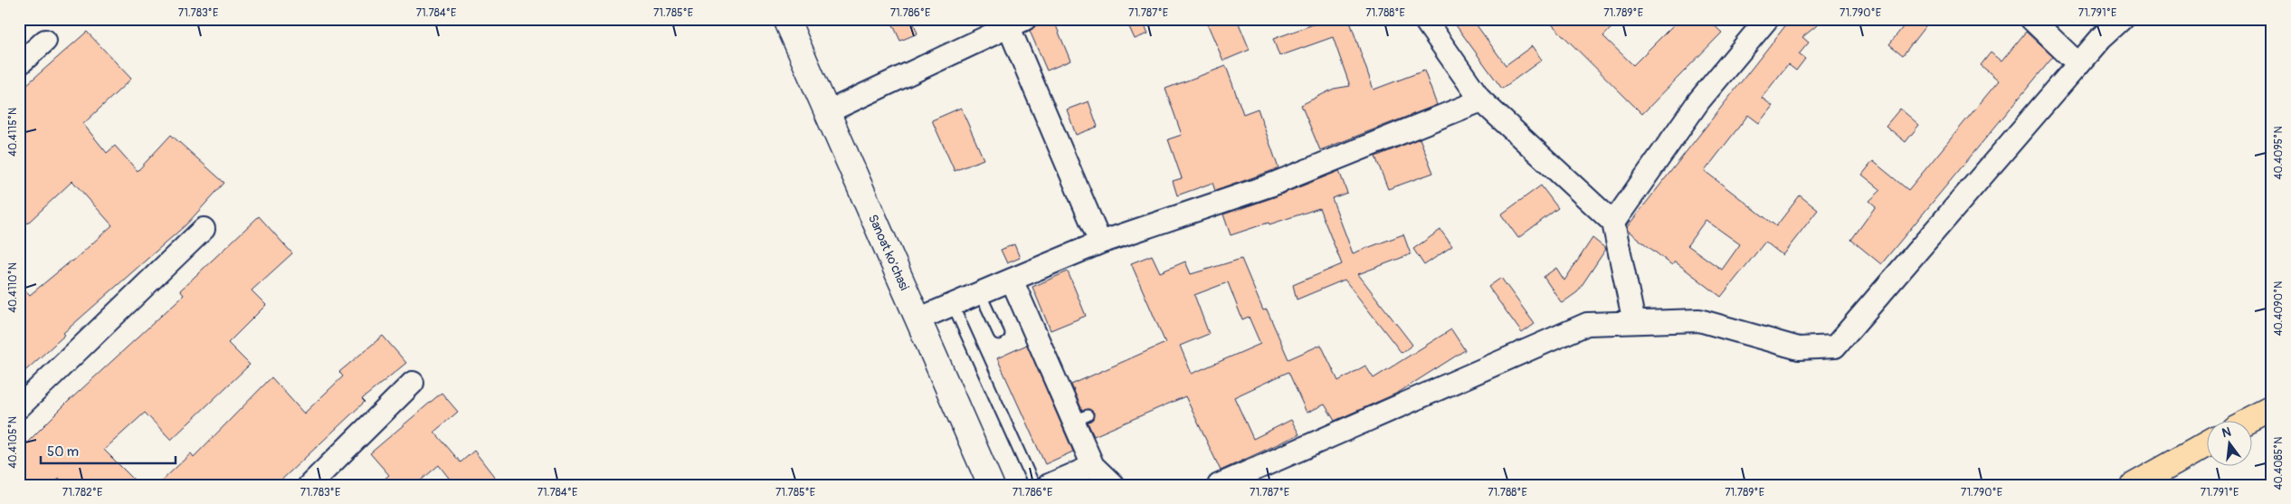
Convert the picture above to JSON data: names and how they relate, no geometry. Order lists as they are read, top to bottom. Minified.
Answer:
{"streets":{"main road":["Sanoat ko'chasi"]},"scale_bar":"50 m","north":"top","coordinates":["71.783°E","71.784°E","71.785°E","71.786°E","71.787°E","71.788°E","71.789°E","71.790°E","71.791°E","40.4115°N","40.4095°N","40.4110°N","40.4090°N","40.4105°N","40.4085°N","71.782°E"]}
